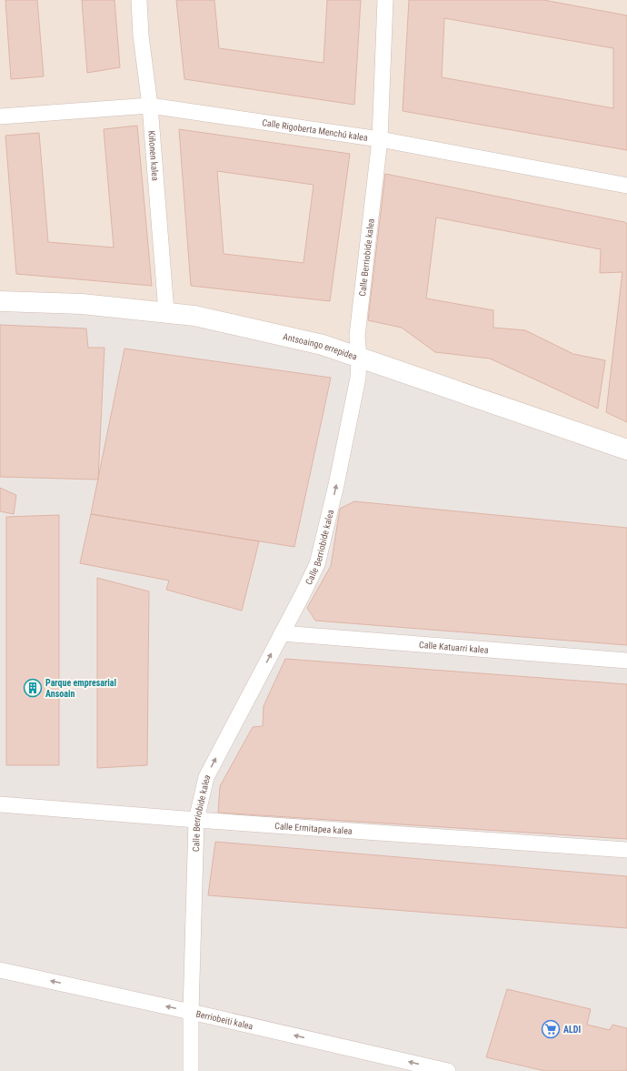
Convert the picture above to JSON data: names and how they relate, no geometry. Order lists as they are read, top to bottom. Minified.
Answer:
{"streets":{"street":["Calle Rigoberta Menchú kalea","Kiñonen kalea","Calle Berriobide kalea","Antsoaingo errepidea","Calle Katuarri kalea","Calle Ermitapea kalea","Berriobeiti kalea"]},"crossings":[["Calle Rigoberta Menchú kalea","Kiñonen kalea"],["Calle Rigoberta Menchú kalea","Calle Berriobide kalea"],["Kiñonen kalea","Antsoaingo errepidea"],["Calle Berriobide kalea","Antsoaingo errepidea"],["Calle Berriobide kalea","Calle Katuarri kalea"],["Calle Berriobide kalea","Calle Ermitapea kalea"],["Calle Berriobide kalea","Berriobeiti kalea"]],"one_way":["Calle Berriobide kalea","Berriobeiti kalea"],"places":{"building":["Parque empresarial Ansoain"],"supermarket":["ALDI"]}}
